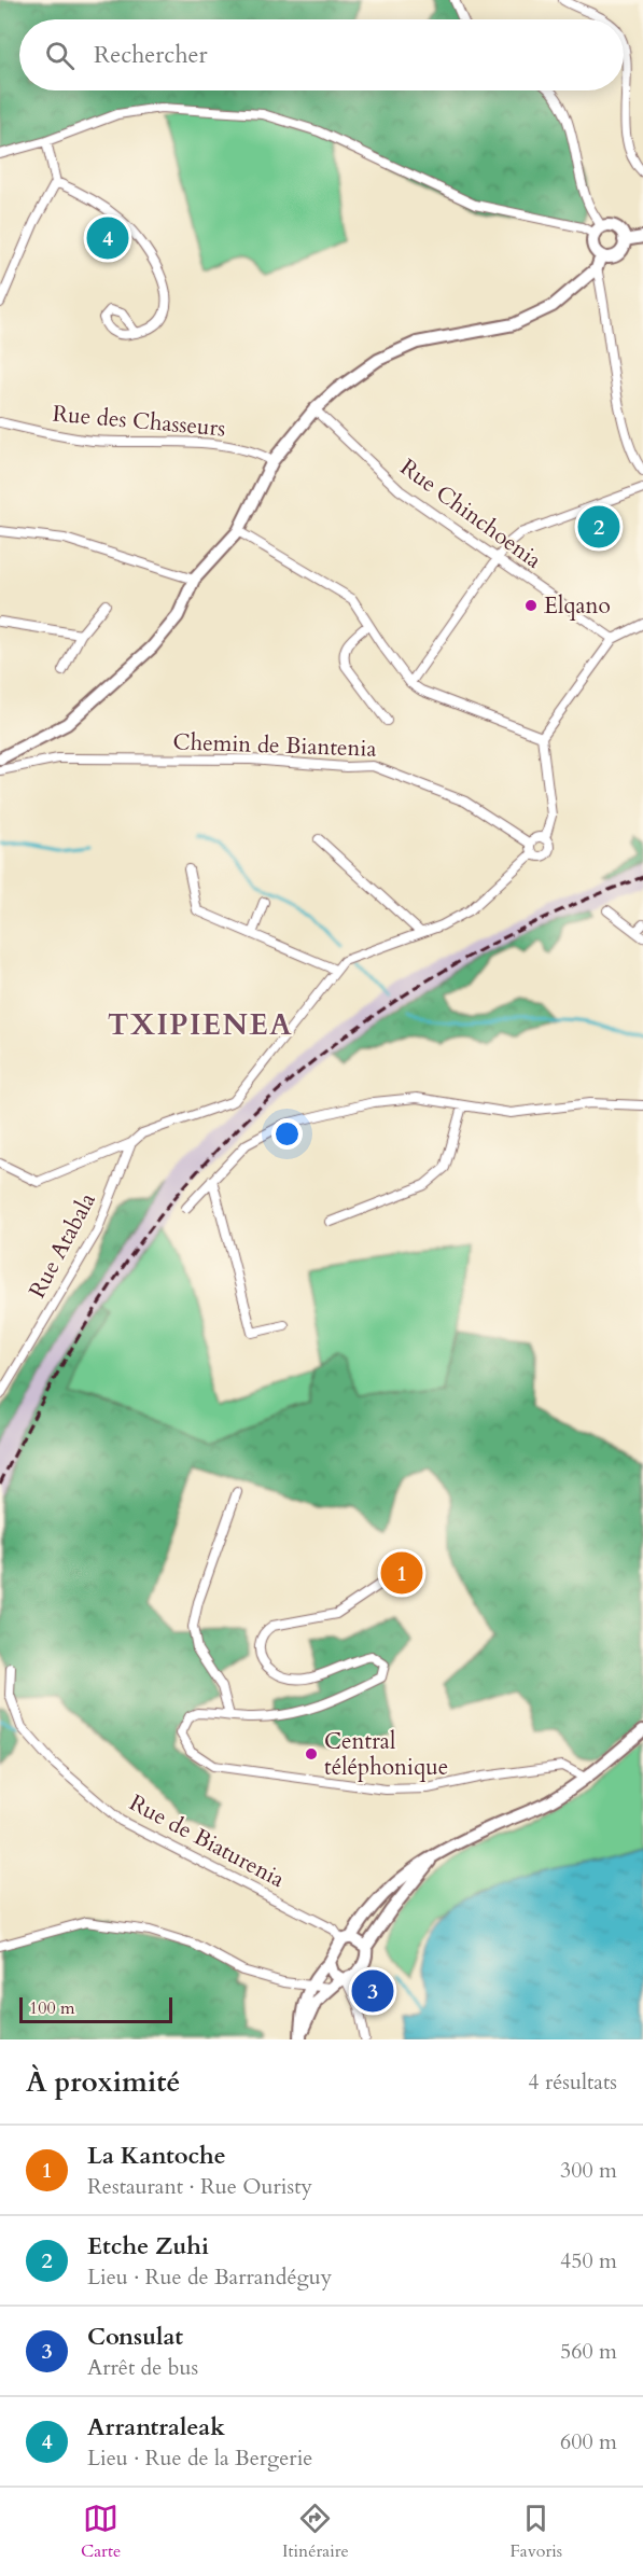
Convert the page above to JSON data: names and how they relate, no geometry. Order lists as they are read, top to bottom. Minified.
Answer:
{"streets":{"street":["Rue des Chasseurs","Rue Chinchoenia","Chemin de Biantenia","Rue Atabala","Rue de Biaturenia"]},"districts":["TXIPIENEA"],"places":["Elqano","Central téléphonique"],"scale_bar":"100 m","page":{"search":"Rechercher","pins":["4","2","1","3"],"scale":"100 m","heading":["À proximité","4 résultats"],"list":[{"mark":"1","name":"La Kantoche","note":"Restaurant · Rue Ouristy","value":"300 m"},{"mark":"2","name":"Etche Zuhi","note":"Lieu · Rue de Barrandéguy","value":"450 m"},{"mark":"3","name":"Consulat","note":"Arrêt de bus","value":"560 m"},{"mark":"4","name":"Arrantraleak","note":"Lieu · Rue de la Bergerie","value":"600 m"}],"nav":["Carte","Itinéraire","Favoris"]}}
